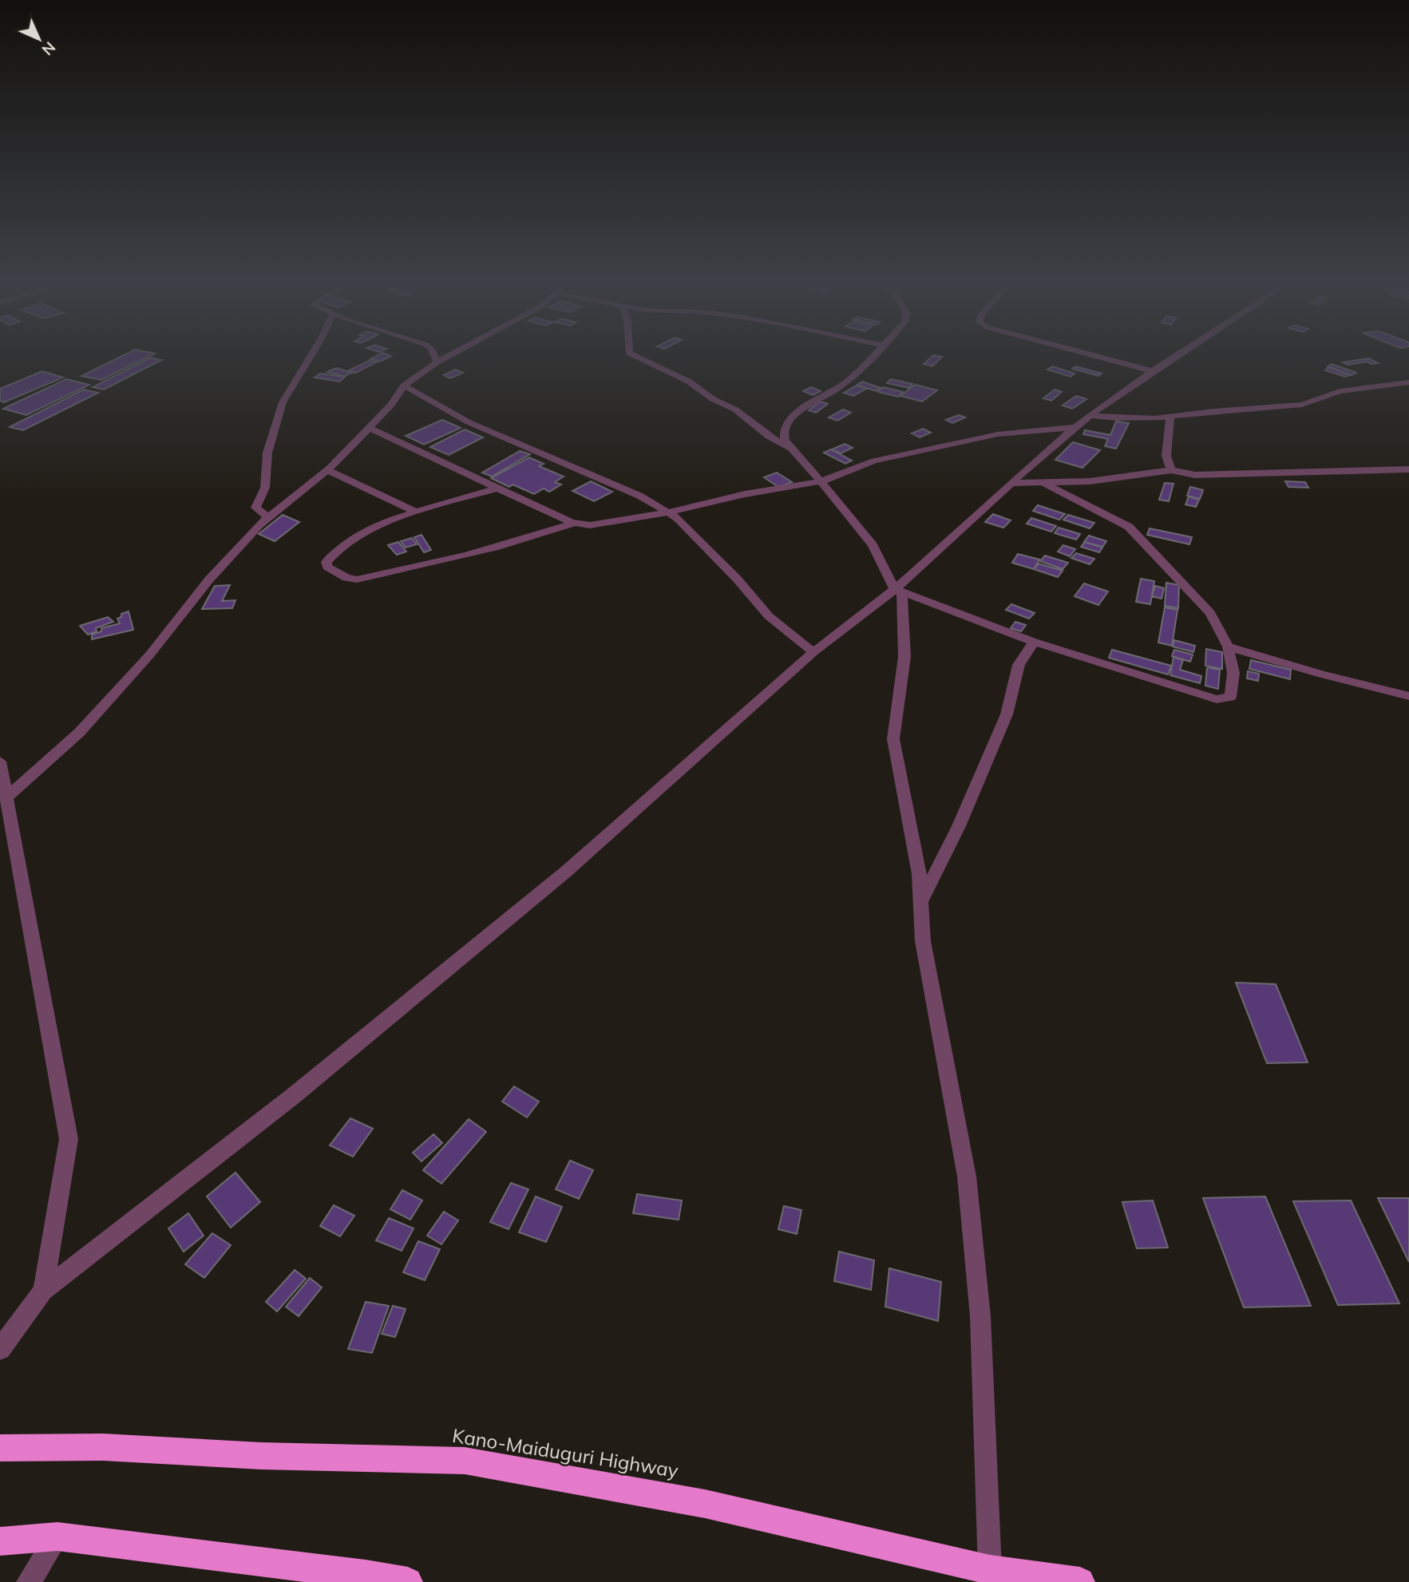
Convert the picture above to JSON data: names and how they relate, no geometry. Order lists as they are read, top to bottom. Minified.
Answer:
{"streets":{"highway":["Kano-Maiduguri Highway"]},"north":"bottom right"}
